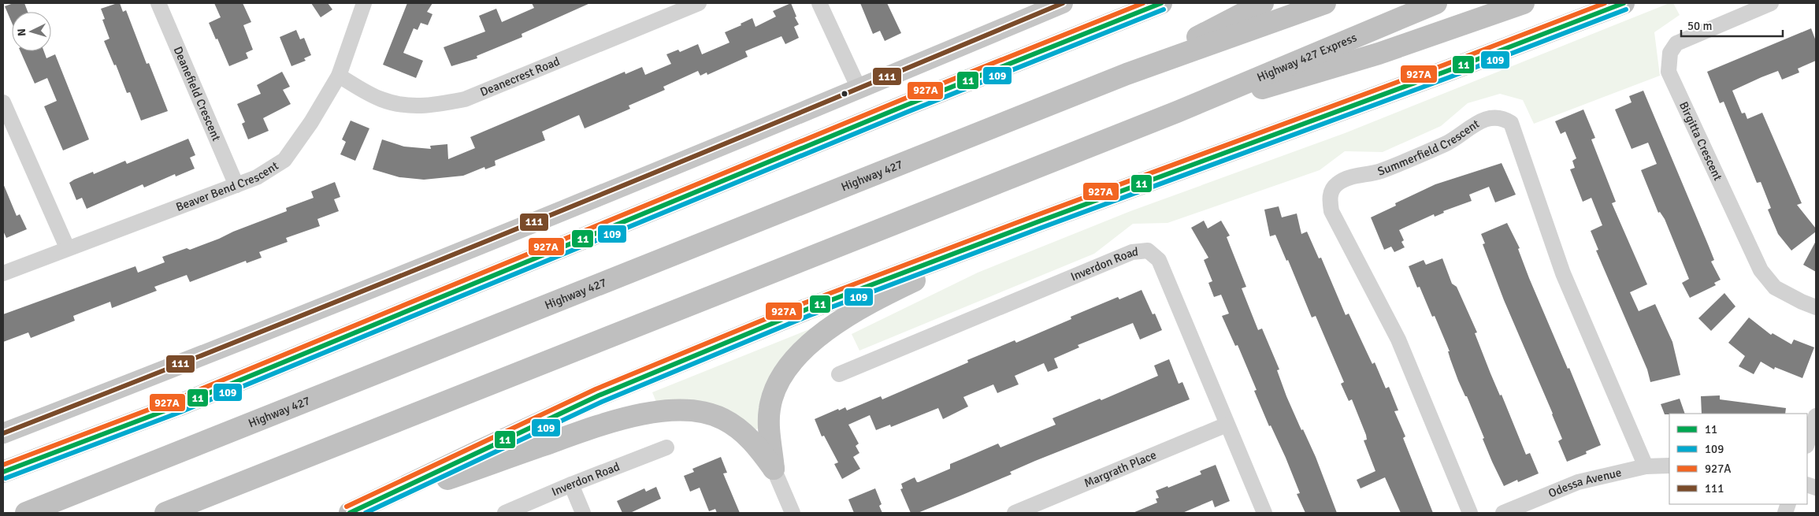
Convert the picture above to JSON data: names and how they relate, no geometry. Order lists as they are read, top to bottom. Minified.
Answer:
{"streets":{"highway":["Highway 427 Express","Highway 427"],"street":["Deanecrest Road","Deanefield Crescent","Birgitta Crescent","Summerfield Crescent","Beaver Bend Crescent","Inverdon Road","Margrath Place","Odessa Avenue"]},"crossings":[["Deanecrest Road","Beaver Bend Crescent"],["Deanefield Crescent","Beaver Bend Crescent"],["Summerfield Crescent","Odessa Avenue"],["Inverdon Road","Margrath Place"]],"lines":["transit line 11","transit line 927A","transit line 111","transit line 109"],"legend":["11","109","927A","111"],"scale_bar":"50 m","north":"left"}
